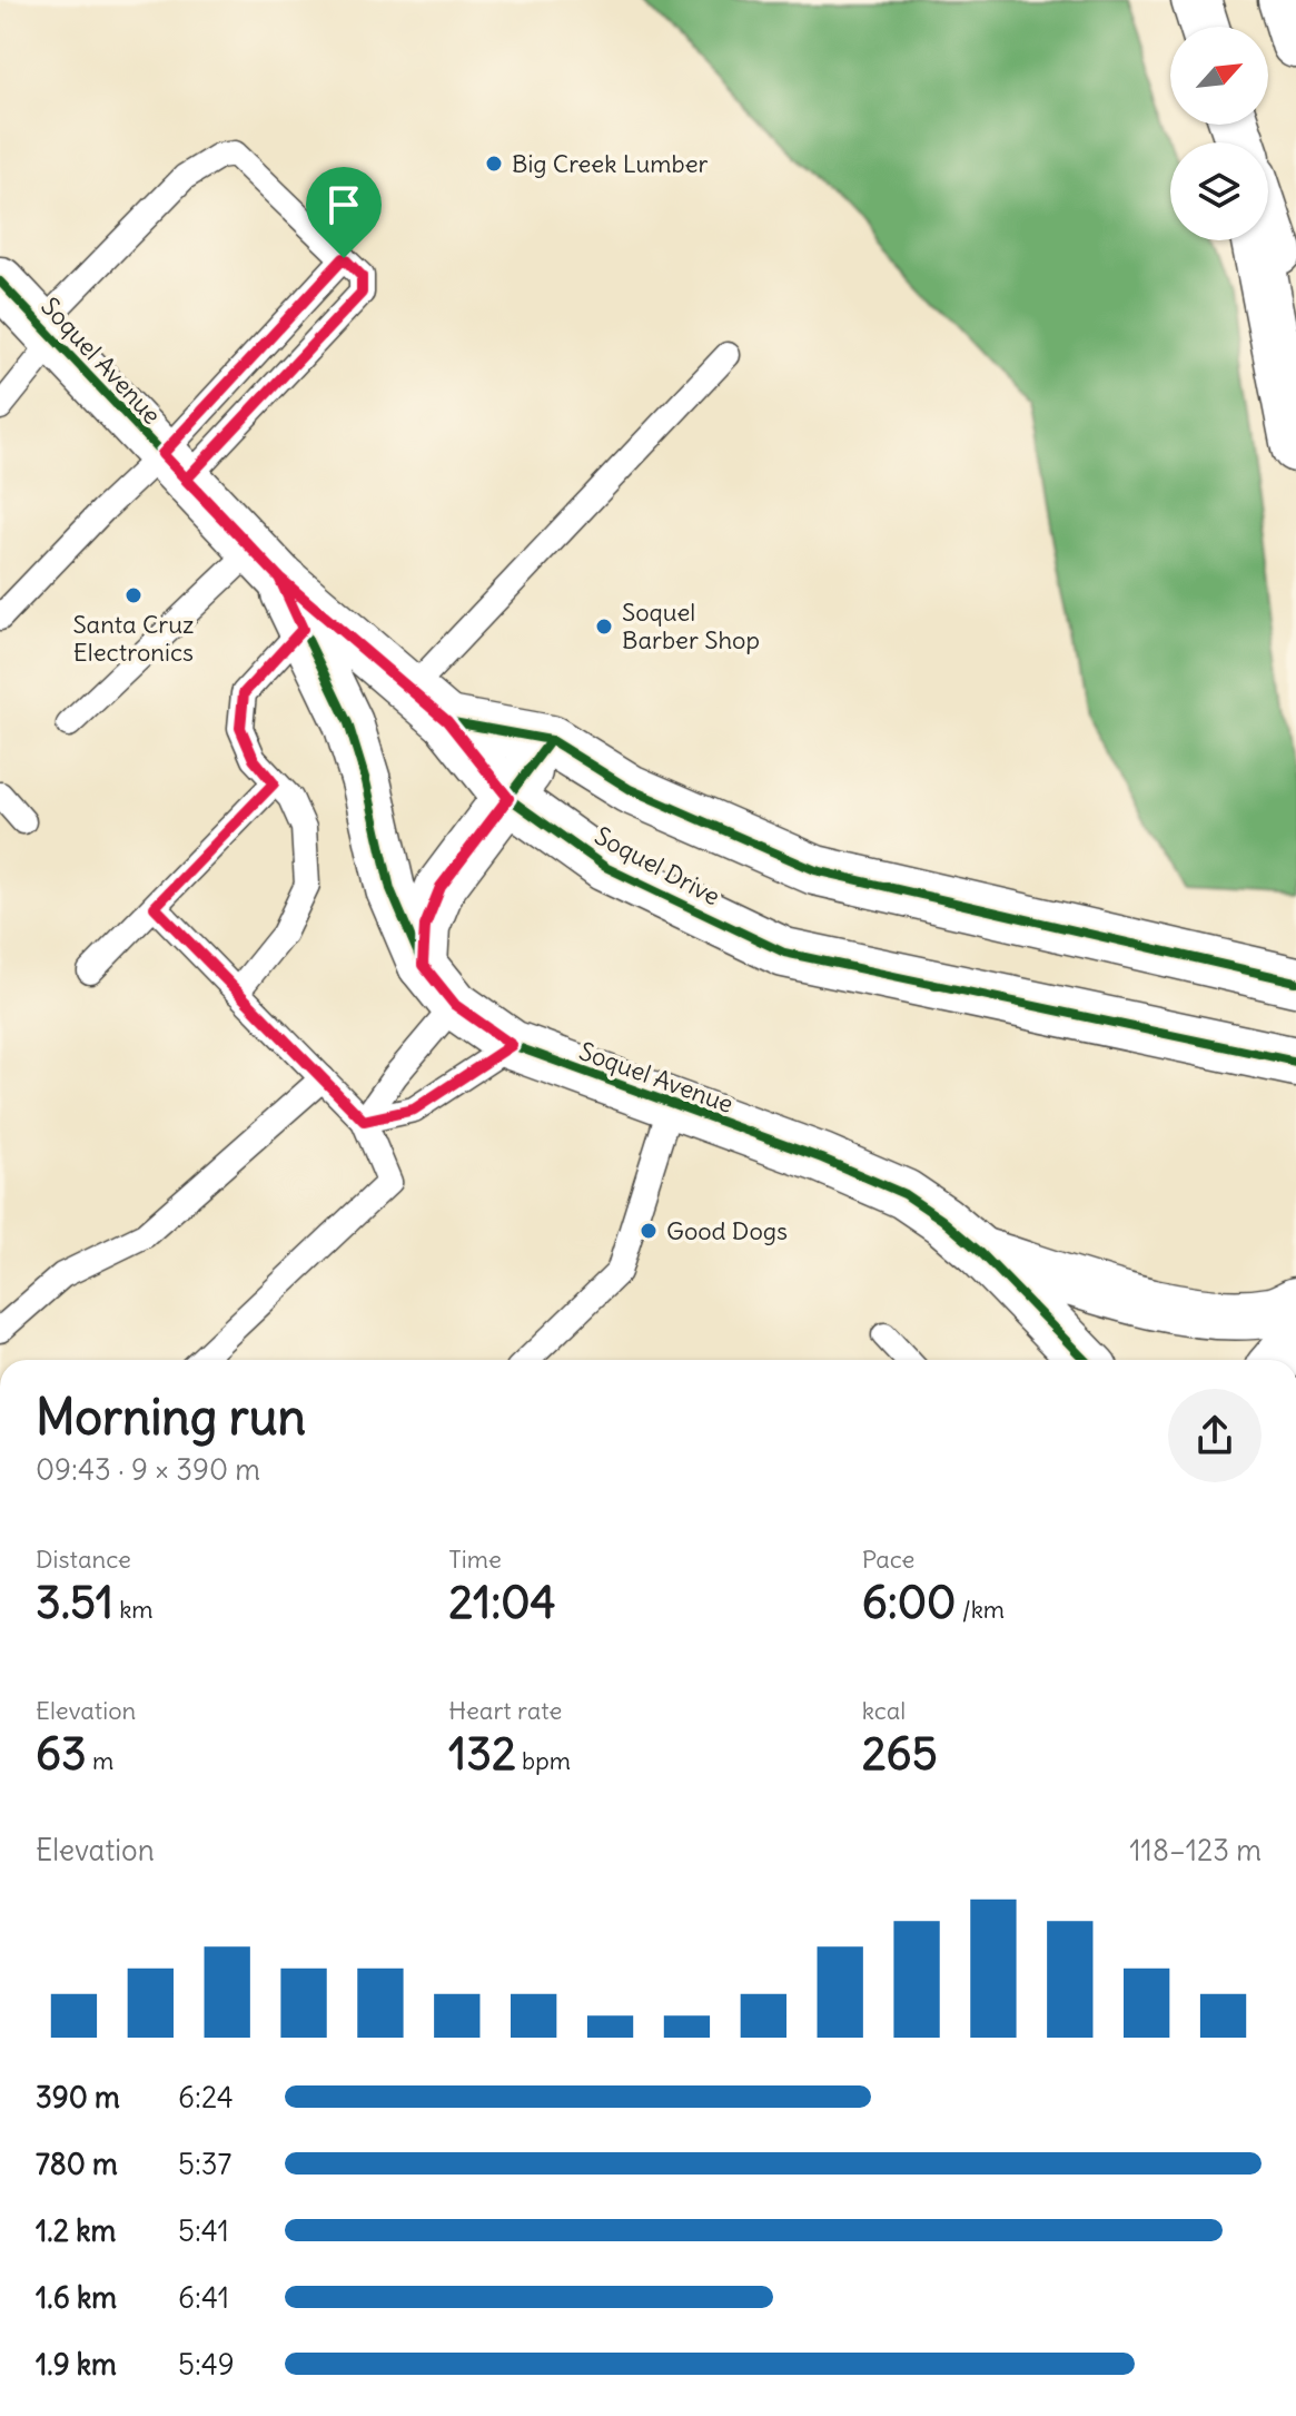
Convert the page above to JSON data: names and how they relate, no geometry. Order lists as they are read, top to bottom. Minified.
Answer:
{"streets":{"main road":["Soquel Avenue","Soquel Drive"]},"crossings":[["Soquel Avenue","Soquel Drive"]],"places":["Big Creek Lumber","Santa Cruz Electronics","Soquel Barber Shop","Good Dogs"],"north":"top right","page":{"heading":["Morning run","09:43 · 9 × 390 m"],"stats":[["Distance","3.51 km"],["Time","21:04"],["Pace","6:00 /km"],["Elevation","63 m"],["Heart rate","132 bpm"],["kcal","265"]],"chart":["Elevation","118–123 m"],"list":[{"name":"390 m","note":"6:24"},{"name":"780 m","note":"5:37"},{"name":"1.2 km","note":"5:41"},{"name":"1.6 km","note":"6:41"},{"name":"1.9 km","note":"5:49"}]}}
